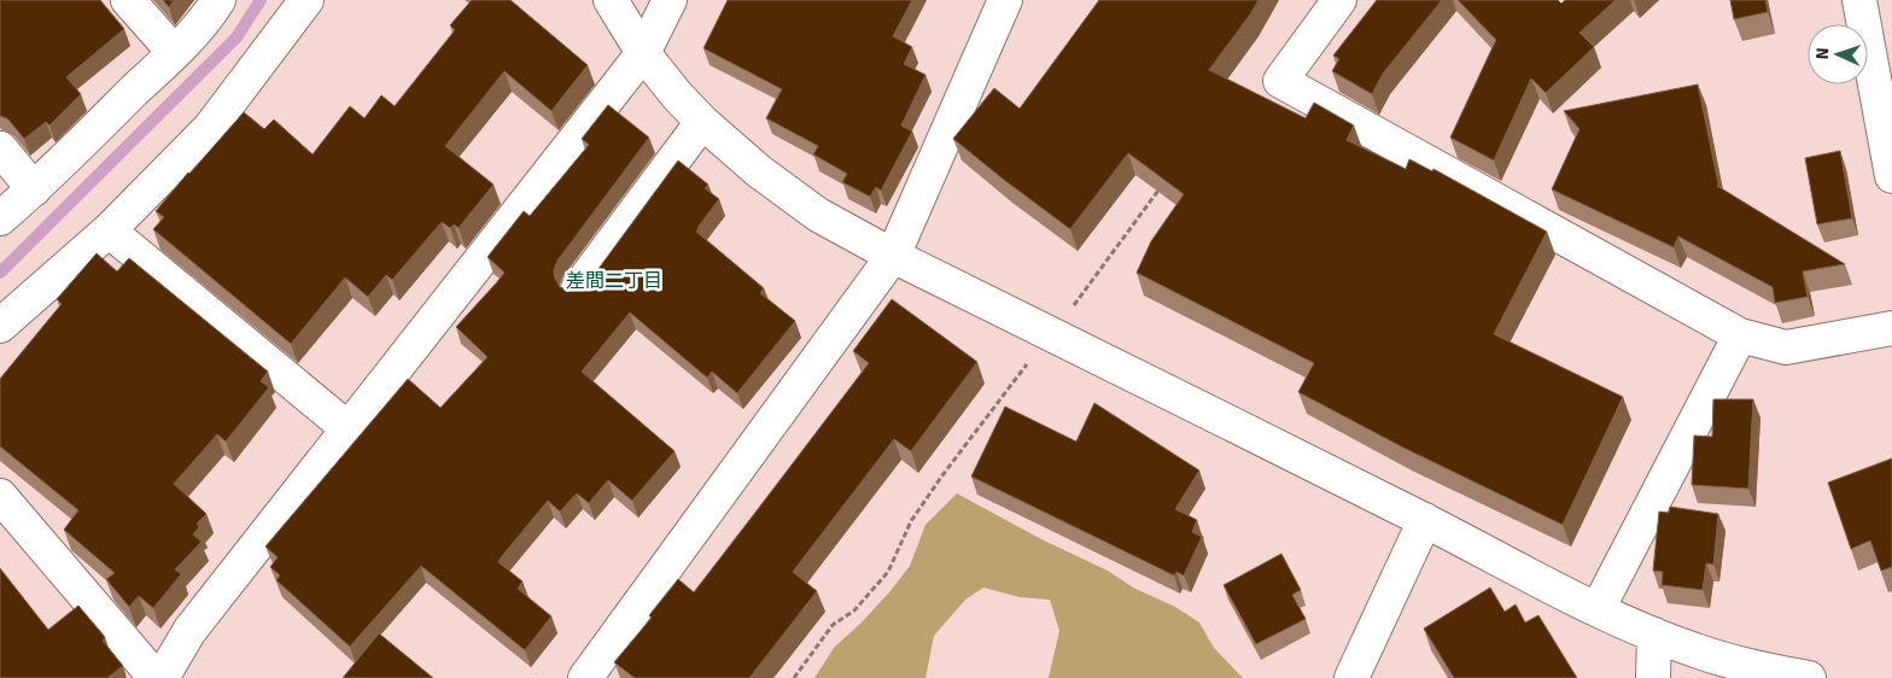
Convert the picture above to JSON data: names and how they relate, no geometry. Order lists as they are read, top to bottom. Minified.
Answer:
{"districts":["差間二丁目"],"north":"left"}
